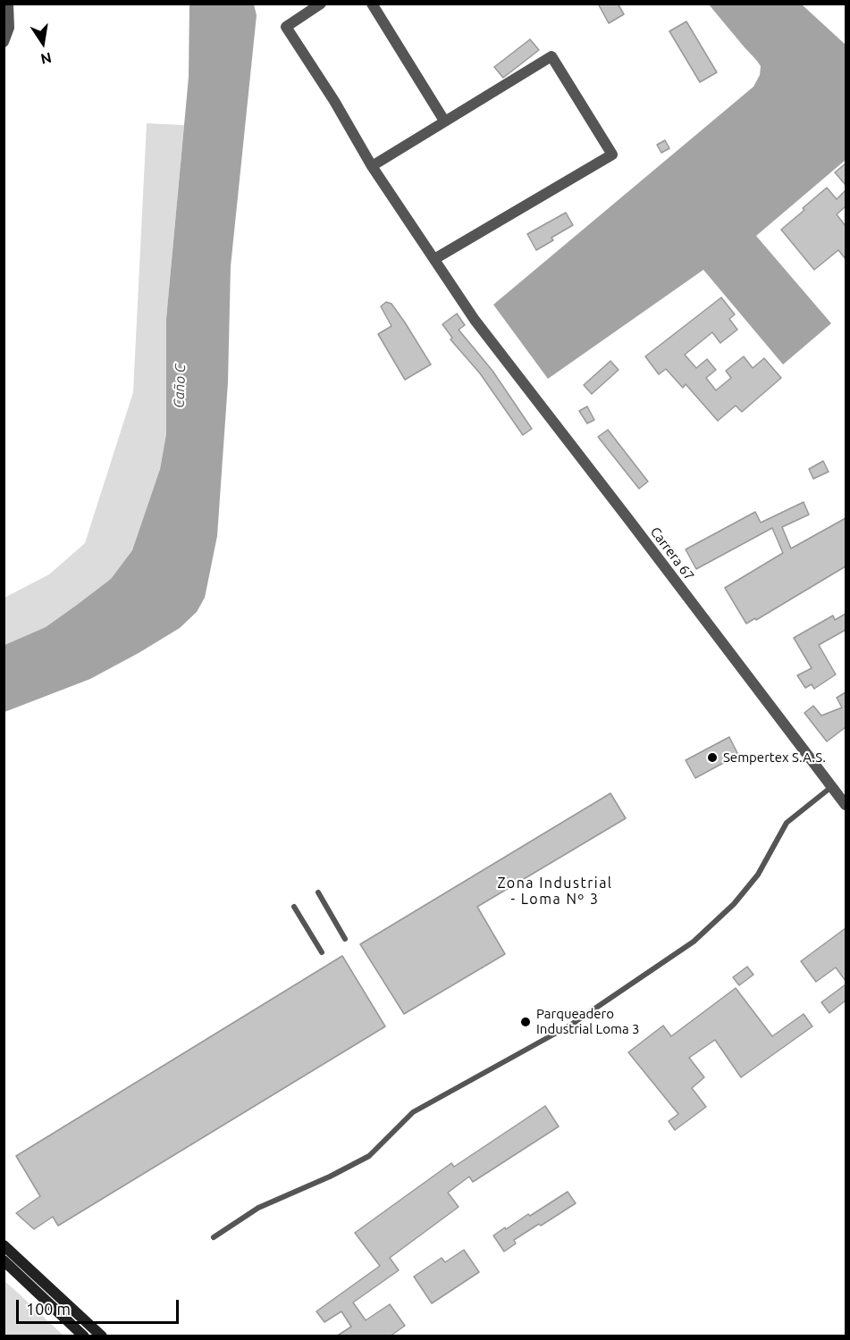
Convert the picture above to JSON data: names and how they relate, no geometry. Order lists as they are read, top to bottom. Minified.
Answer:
{"streets":{"street":["Carrera 67"]},"districts":["Zona Industrial - Loma Nº 3"],"water":["Caño C"],"places":["Sempertex S.A.S.","Parqueadero Industrial Loma 3"],"scale_bar":"100 m","north":"bottom"}
